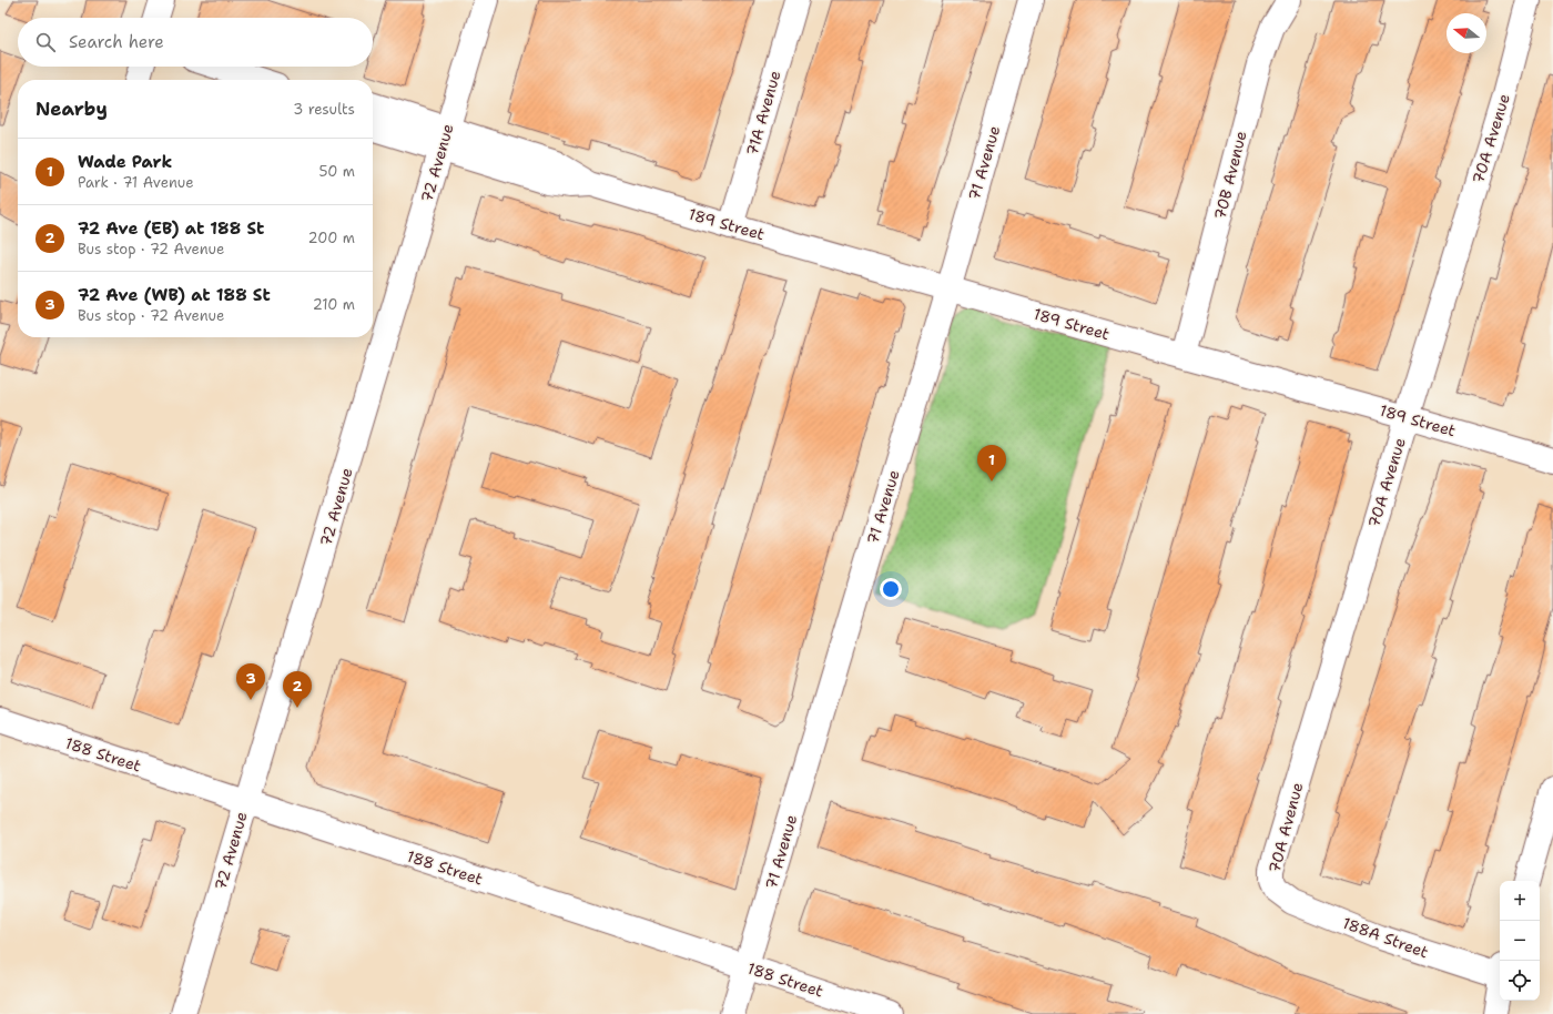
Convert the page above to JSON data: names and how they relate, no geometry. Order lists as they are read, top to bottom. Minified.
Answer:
{"streets":{"street":["71A Avenue","70A Avenue","72 Avenue","71 Avenue","70B Avenue","189 Street","188 Street","188A Street"]},"crossings":[["71A Avenue","189 Street"],["70A Avenue","189 Street"],["70A Avenue","188A Street"],["72 Avenue","189 Street"],["72 Avenue","188 Street"],["71 Avenue","189 Street"],["71 Avenue","188 Street"],["70B Avenue","189 Street"]],"north":"left","page":{"search":"Search here","heading":["Nearby","3 results"],"list":[{"mark":"1","name":"Wade Park","note":"Park · 71 Avenue","value":"50 m"},{"mark":"2","name":"72 Ave (EB) at 188 St","note":"Bus stop · 72 Avenue","value":"200 m"},{"mark":"3","name":"72 Ave (WB) at 188 St","note":"Bus stop · 72 Avenue","value":"210 m"}],"pins":["1","3","2"],"map_buttons":["+","−"]}}
